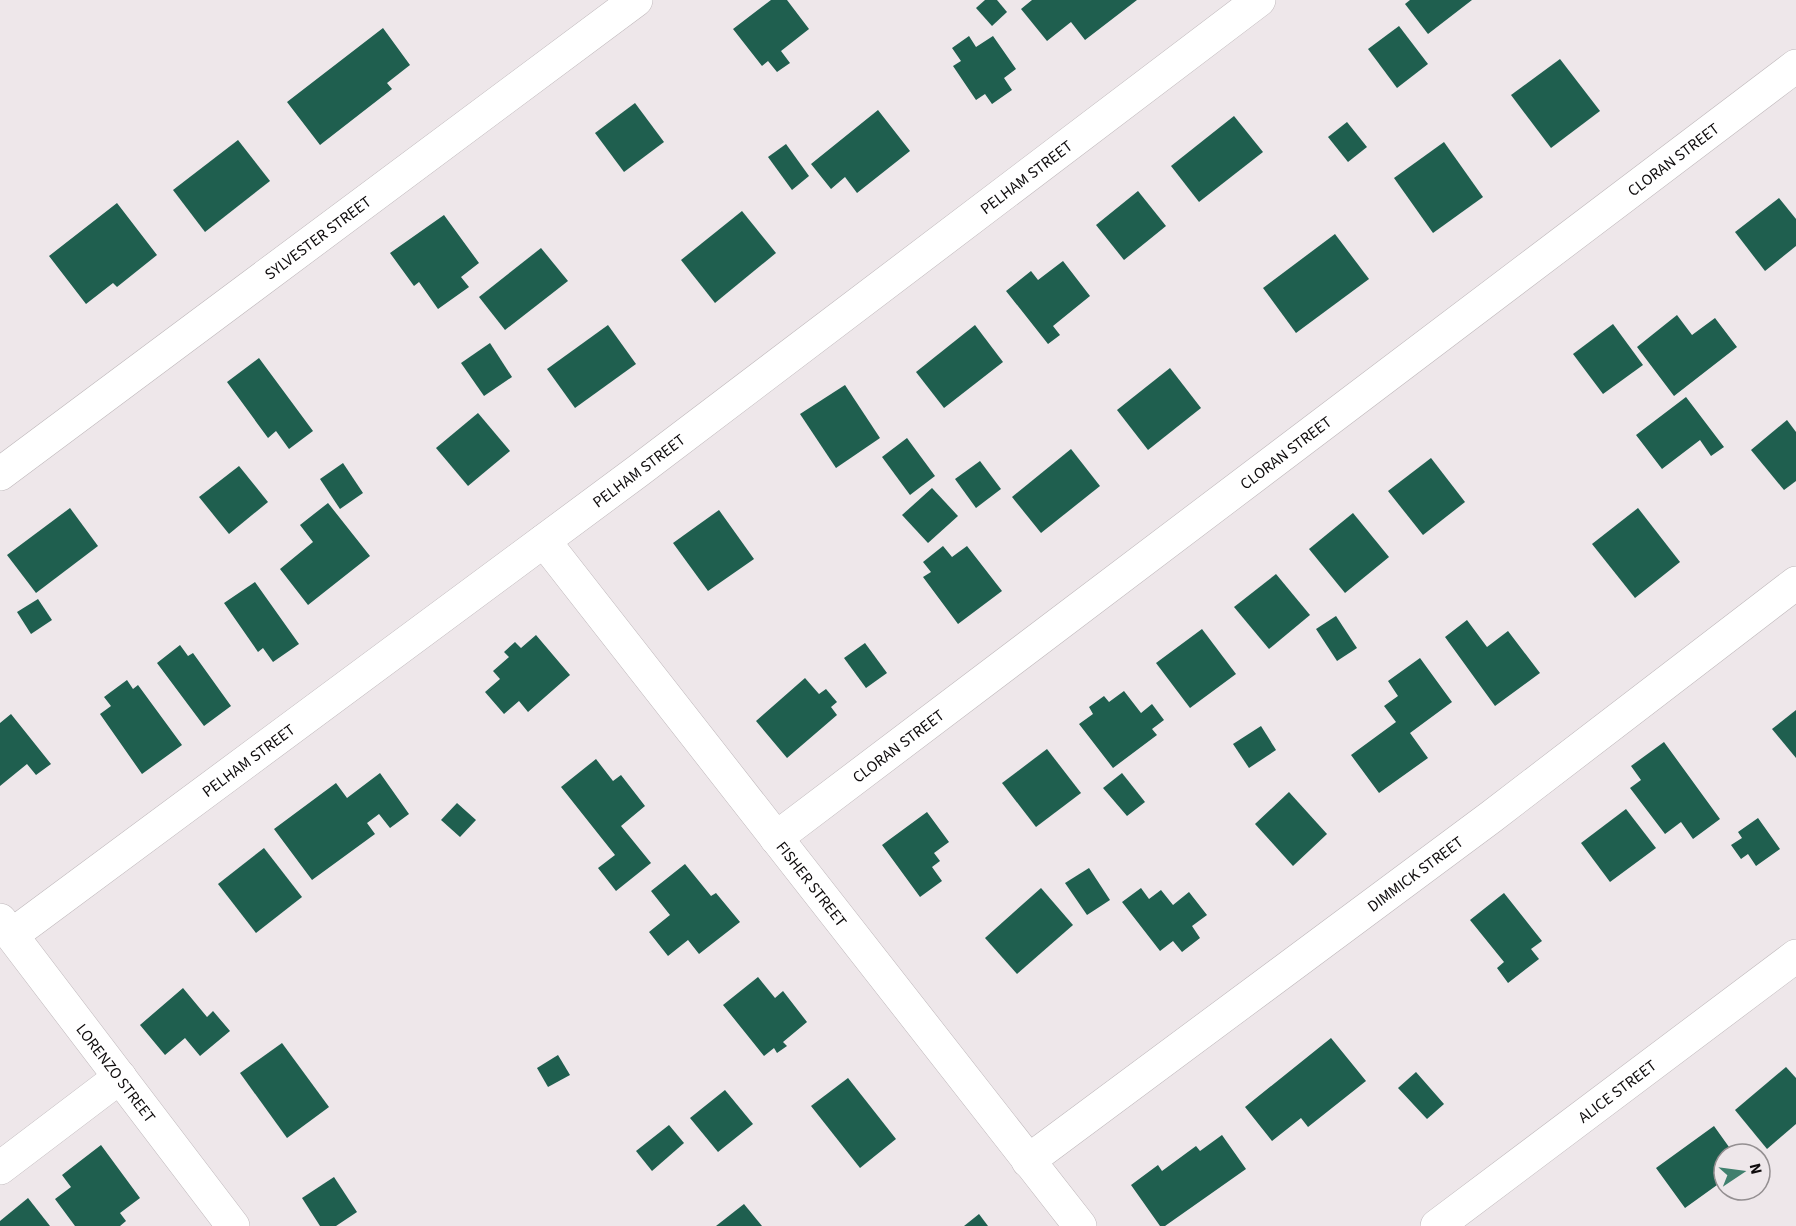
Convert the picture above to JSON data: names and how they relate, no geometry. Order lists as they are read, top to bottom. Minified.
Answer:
{"streets":{"street":["CLORAN STREET","PELHAM STREET","SYLVESTER STREET","DIMMICK STREET","FISHER STREET","LORENZO STREET","ALICE STREET"]},"crossings":[["CLORAN STREET","FISHER STREET"],["PELHAM STREET","FISHER STREET"],["PELHAM STREET","LORENZO STREET"],["DIMMICK STREET","FISHER STREET"]],"north":"right"}
